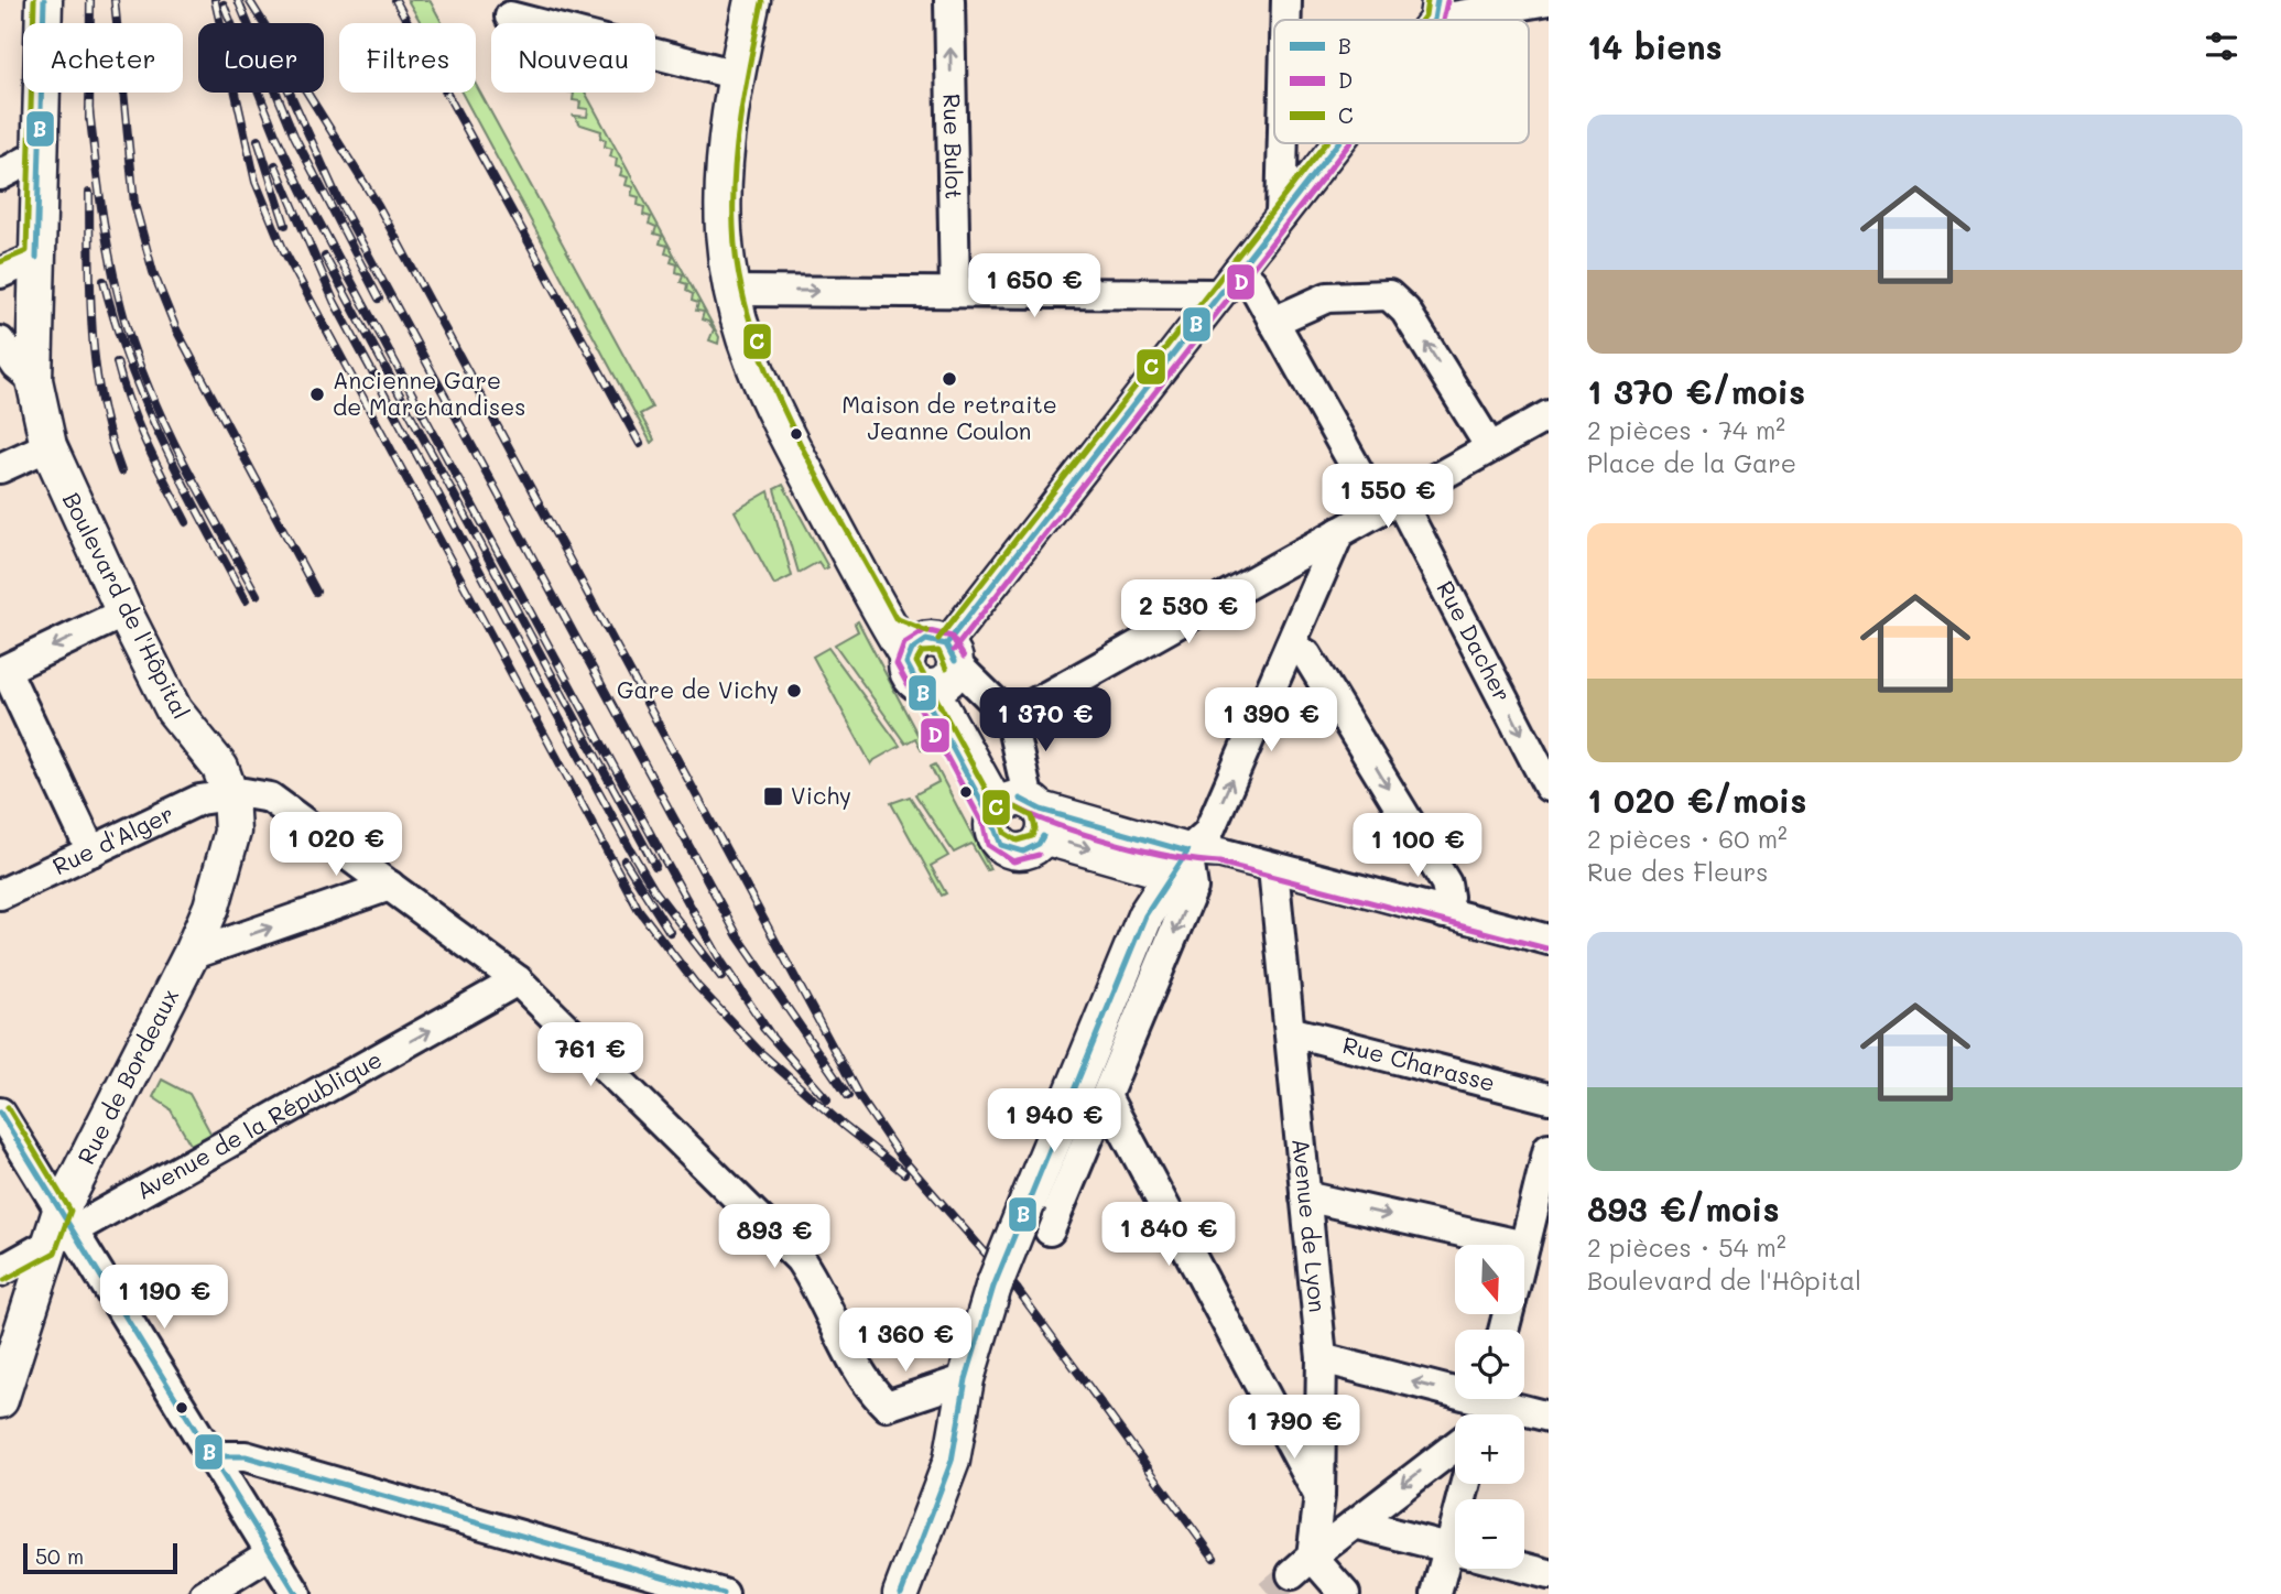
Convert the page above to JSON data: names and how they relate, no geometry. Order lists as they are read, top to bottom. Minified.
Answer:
{"streets":{"main road":["Boulevard de l'Hôpital","Rue de Bordeaux"],"street":["Rue Bulot","Rue Dacher","Rue d'Alger","Rue Charasse","Avenue de la République","Avenue de Lyon"]},"crossings":[["Boulevard de l'Hôpital","Rue d'Alger"],["Boulevard de l'Hôpital","Rue de Bordeaux"],["Rue d'Alger","Rue de Bordeaux"],["Rue Charasse","Avenue de Lyon"],["Rue de Bordeaux","Avenue de la République"]],"one_way":["Rue Bulot"],"places":{"other":["Maison de retraite Jeanne Coulon","Ancienne Gare de Marchandises","Gare de Vichy"],"transit":["Vichy"]},"lines":["transit line B","transit line C","transit line D"],"legend":["B","D","C"],"scale_bar":"50 m","north":"bottom","page":{"heading":"14 biens","chip":["Acheter","Louer","Filtres","Nouveau"],"list":[{"name":"1 370 €/mois","note":"2 pièces · 74 m² · Place de la Gare"},{"name":"1 020 €/mois","note":"2 pièces · 60 m² · Rue des Fleurs"},{"name":"893 €/mois","note":"2 pièces · 54 m² · Boulevard de l'Hôpital"}],"price":["1 650 €","1 550 €","2 530 €","1 370 €","1 390 €","1 020 €","1 100 €","761 €","1 940 €","1 840 €","893 €","1 190 €","1 360 €","1 790 €"],"map_buttons":["+","−"],"scale":"50 m"}}
